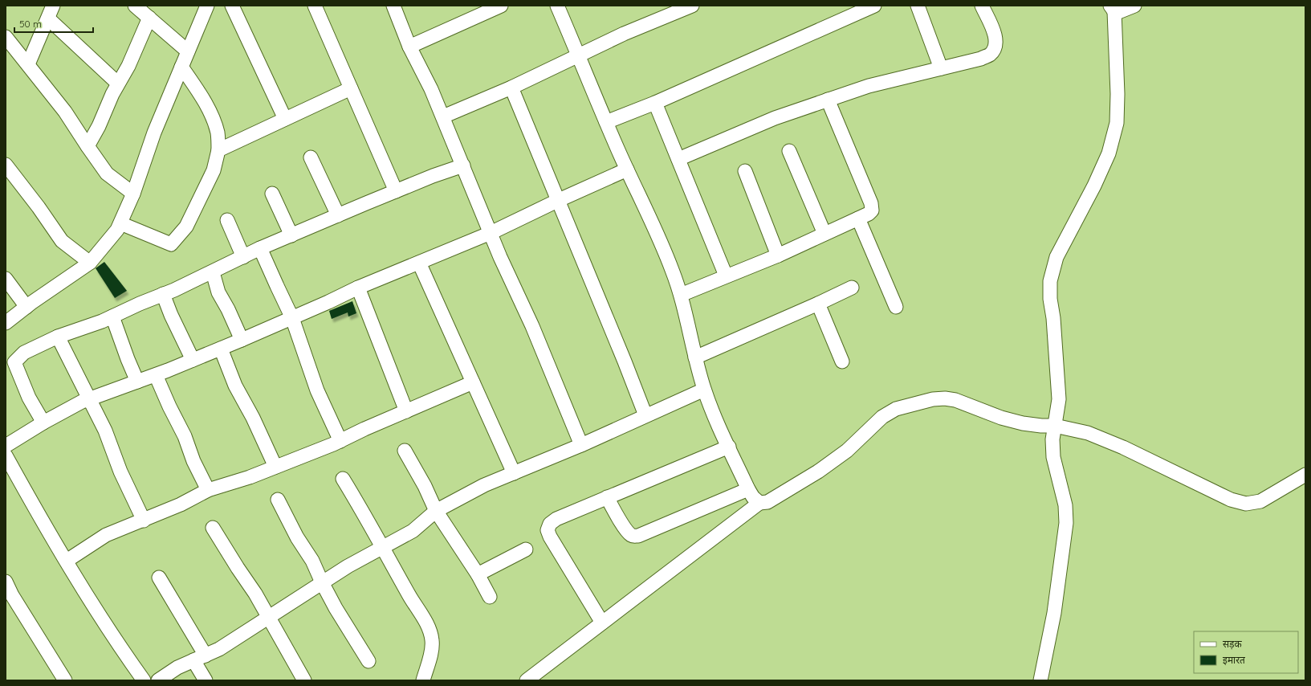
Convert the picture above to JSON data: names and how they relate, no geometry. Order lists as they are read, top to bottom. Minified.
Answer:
{"legend":["सड़क","इमारत"],"scale_bar":"50 m"}
